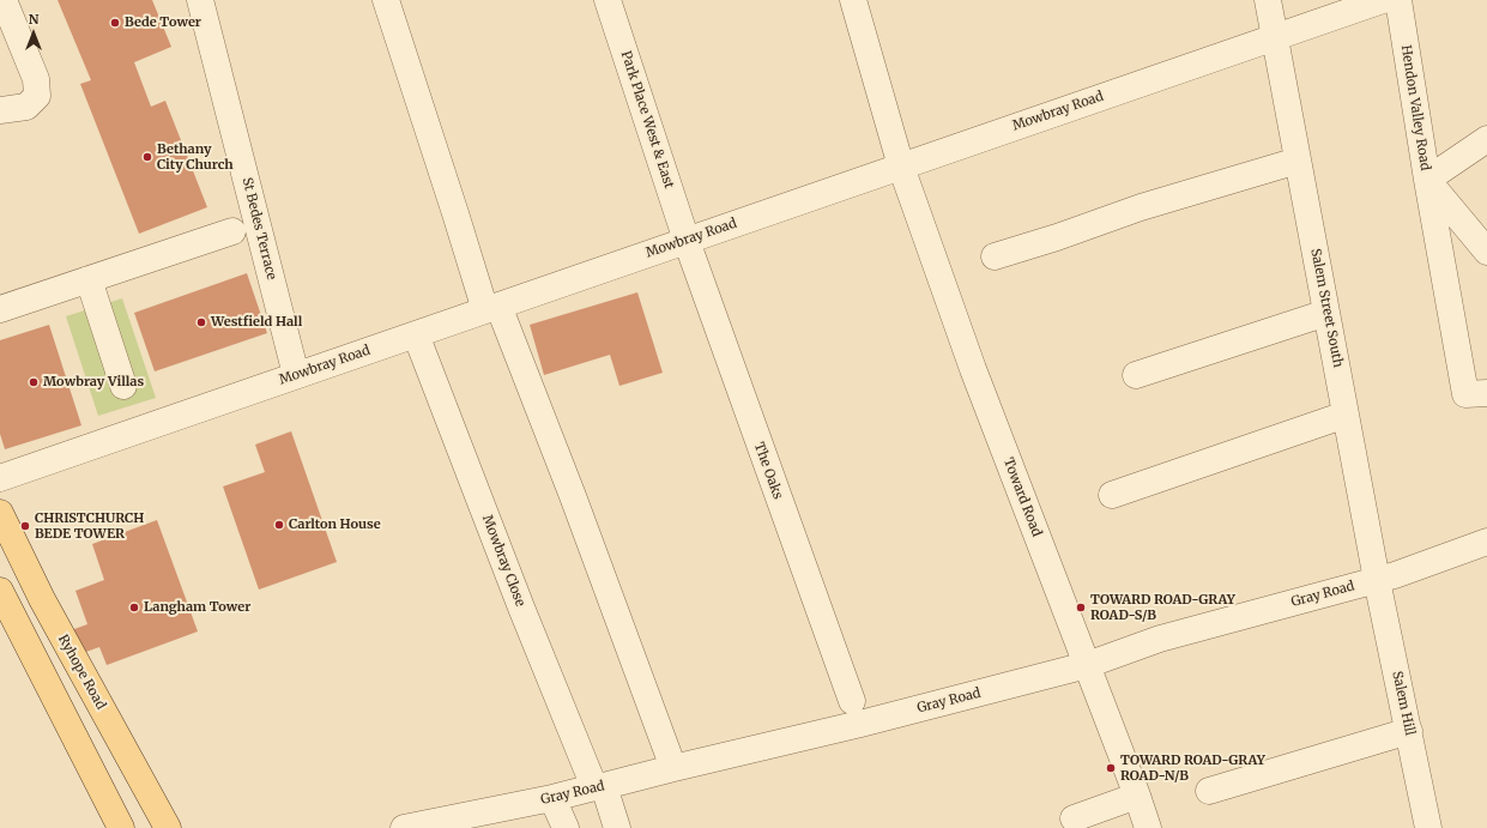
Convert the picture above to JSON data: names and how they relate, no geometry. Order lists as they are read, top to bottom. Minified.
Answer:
{"streets":{"main road":["Ryhope Road"],"street":["Hendon Valley Road","Mowbray Road","Park Place West & East","St Bedes Terrace","Salem Street South","The Oaks","Toward Road","Mowbray Close","Gray Road","Salem Hill"]},"crossings":[["Mowbray Road","Park Place West & East"],["Mowbray Road","St Bedes Terrace"],["Mowbray Road","Salem Street South"],["Mowbray Road","The Oaks"],["Mowbray Road","Toward Road"],["Mowbray Road","Mowbray Close"],["Park Place West & East","The Oaks"],["Salem Street South","Gray Road"],["Salem Street South","Salem Hill"],["Toward Road","Gray Road"],["Mowbray Close","Gray Road"],["Gray Road","Salem Hill"]],"places":["Bede Tower","Bethany City Church","Westfield Hall","Mowbray Villas","Carlton House","CHRISTCHURCH BEDE TOWER","Langham Tower","TOWARD ROAD-GRAY ROAD-S/B","TOWARD ROAD-GRAY ROAD-N/B"],"north":"top"}
